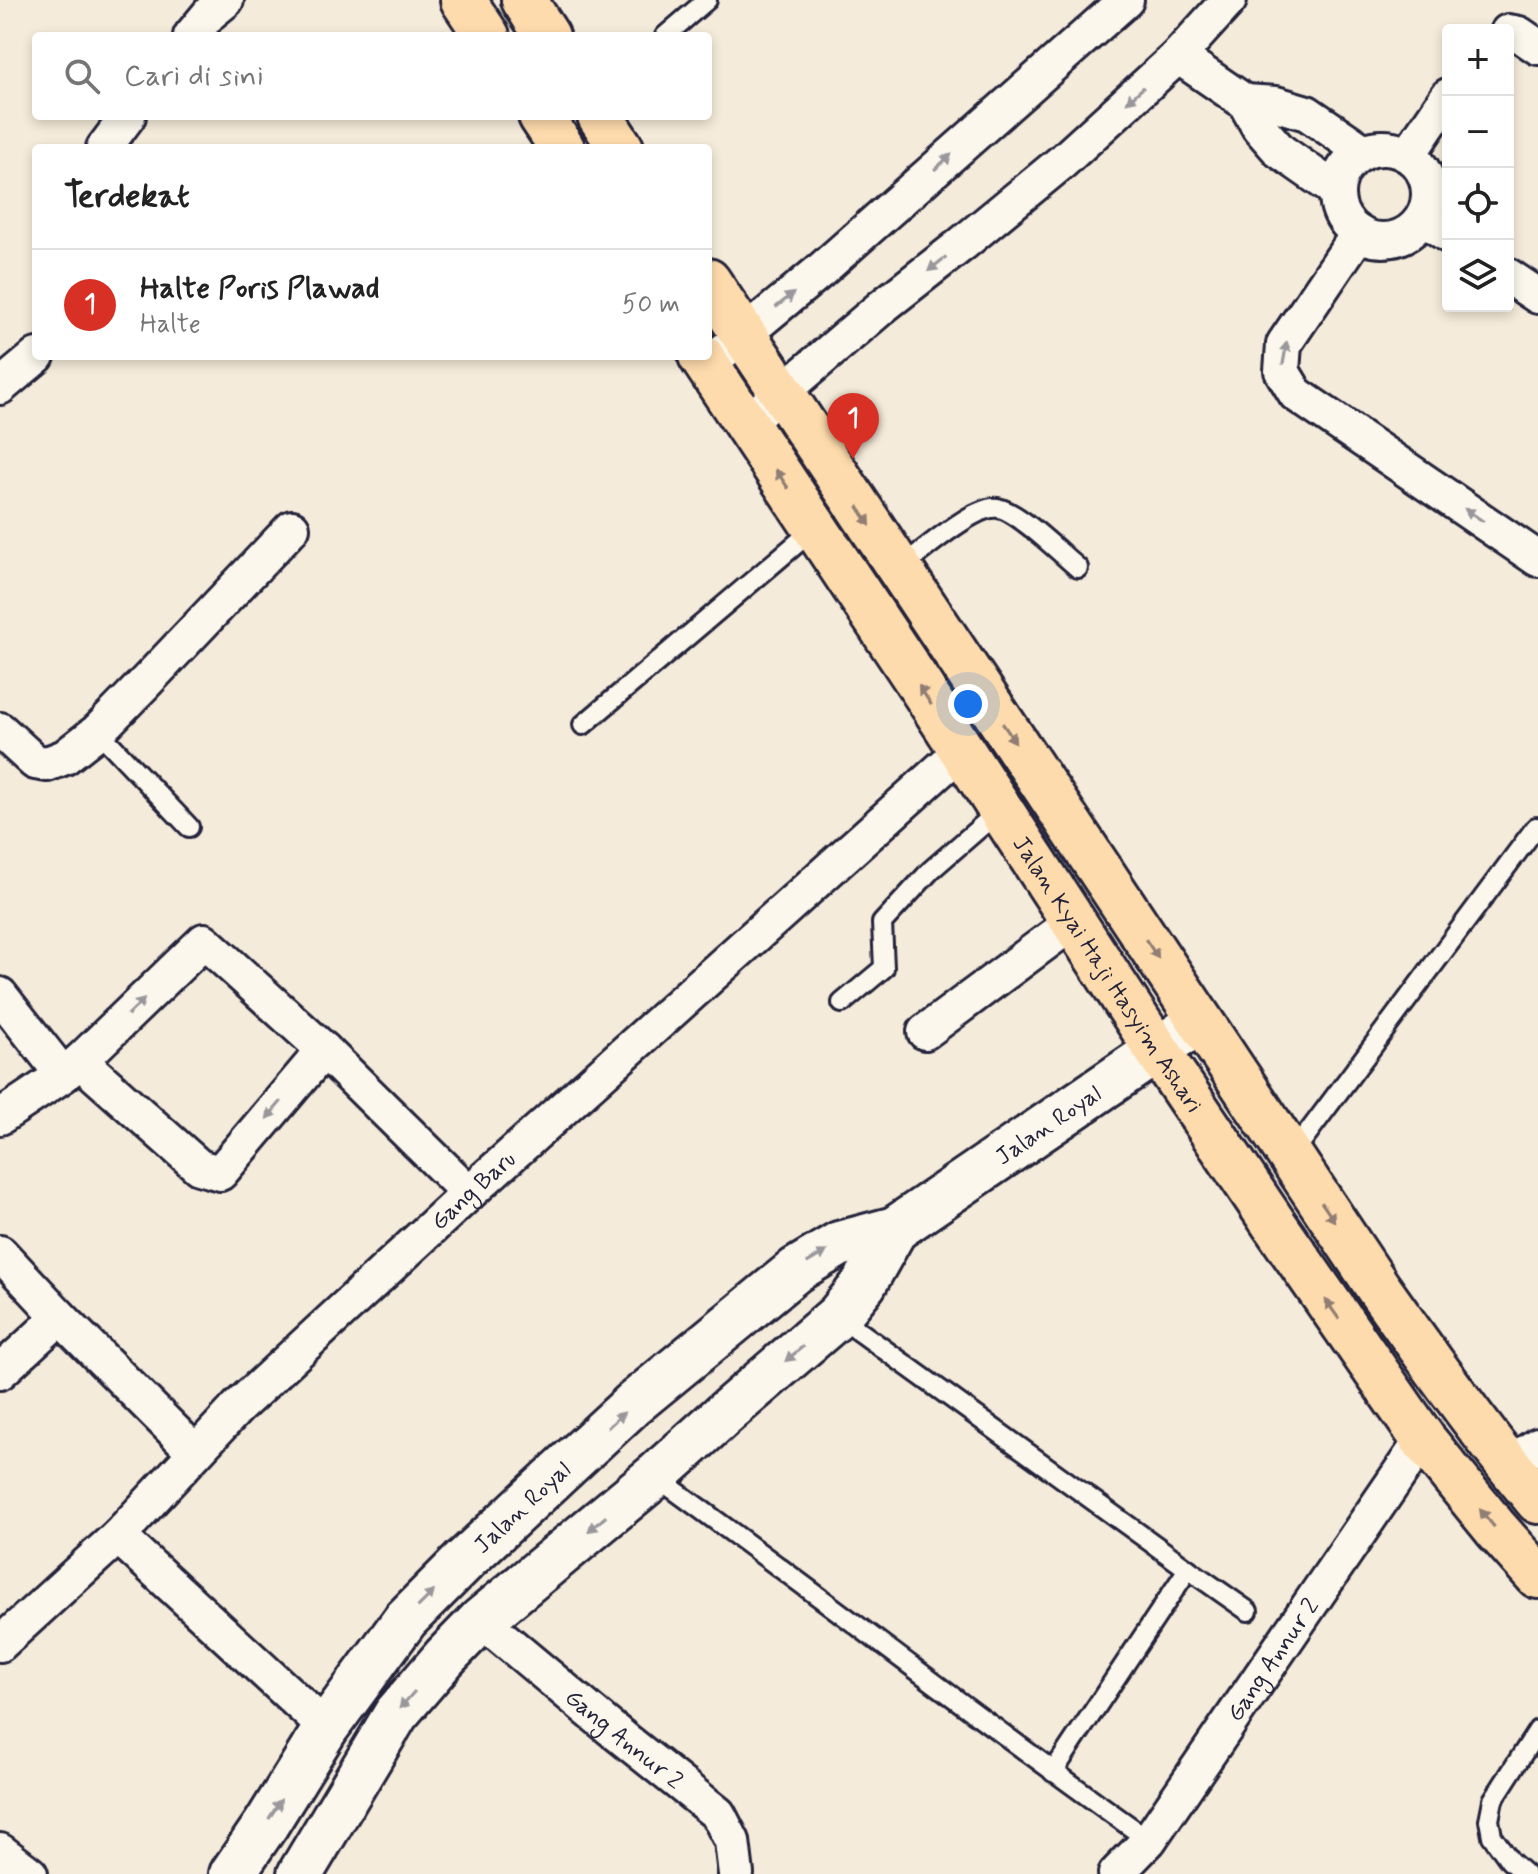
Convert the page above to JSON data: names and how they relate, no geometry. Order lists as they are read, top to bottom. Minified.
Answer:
{"streets":{"main road":["Jalan Kyai Haji Hasyim Ashari"],"street":["Jalan Royal","Gang Baru","Gang Annur 2"]},"crossings":[["Jalan Kyai Haji Hasyim Ashari","Jalan Royal"],["Jalan Kyai Haji Hasyim Ashari","Gang Baru"],["Jalan Kyai Haji Hasyim Ashari","Gang Annur 2"],["Jalan Royal","Gang Annur 2"]],"page":{"map_buttons":["+","−"],"search":"Cari di sini","heading":"Terdekat","list":[{"mark":"1","name":"Halte Poris Plawad","note":"Halte","value":"50 m"}],"pins":"1"}}
